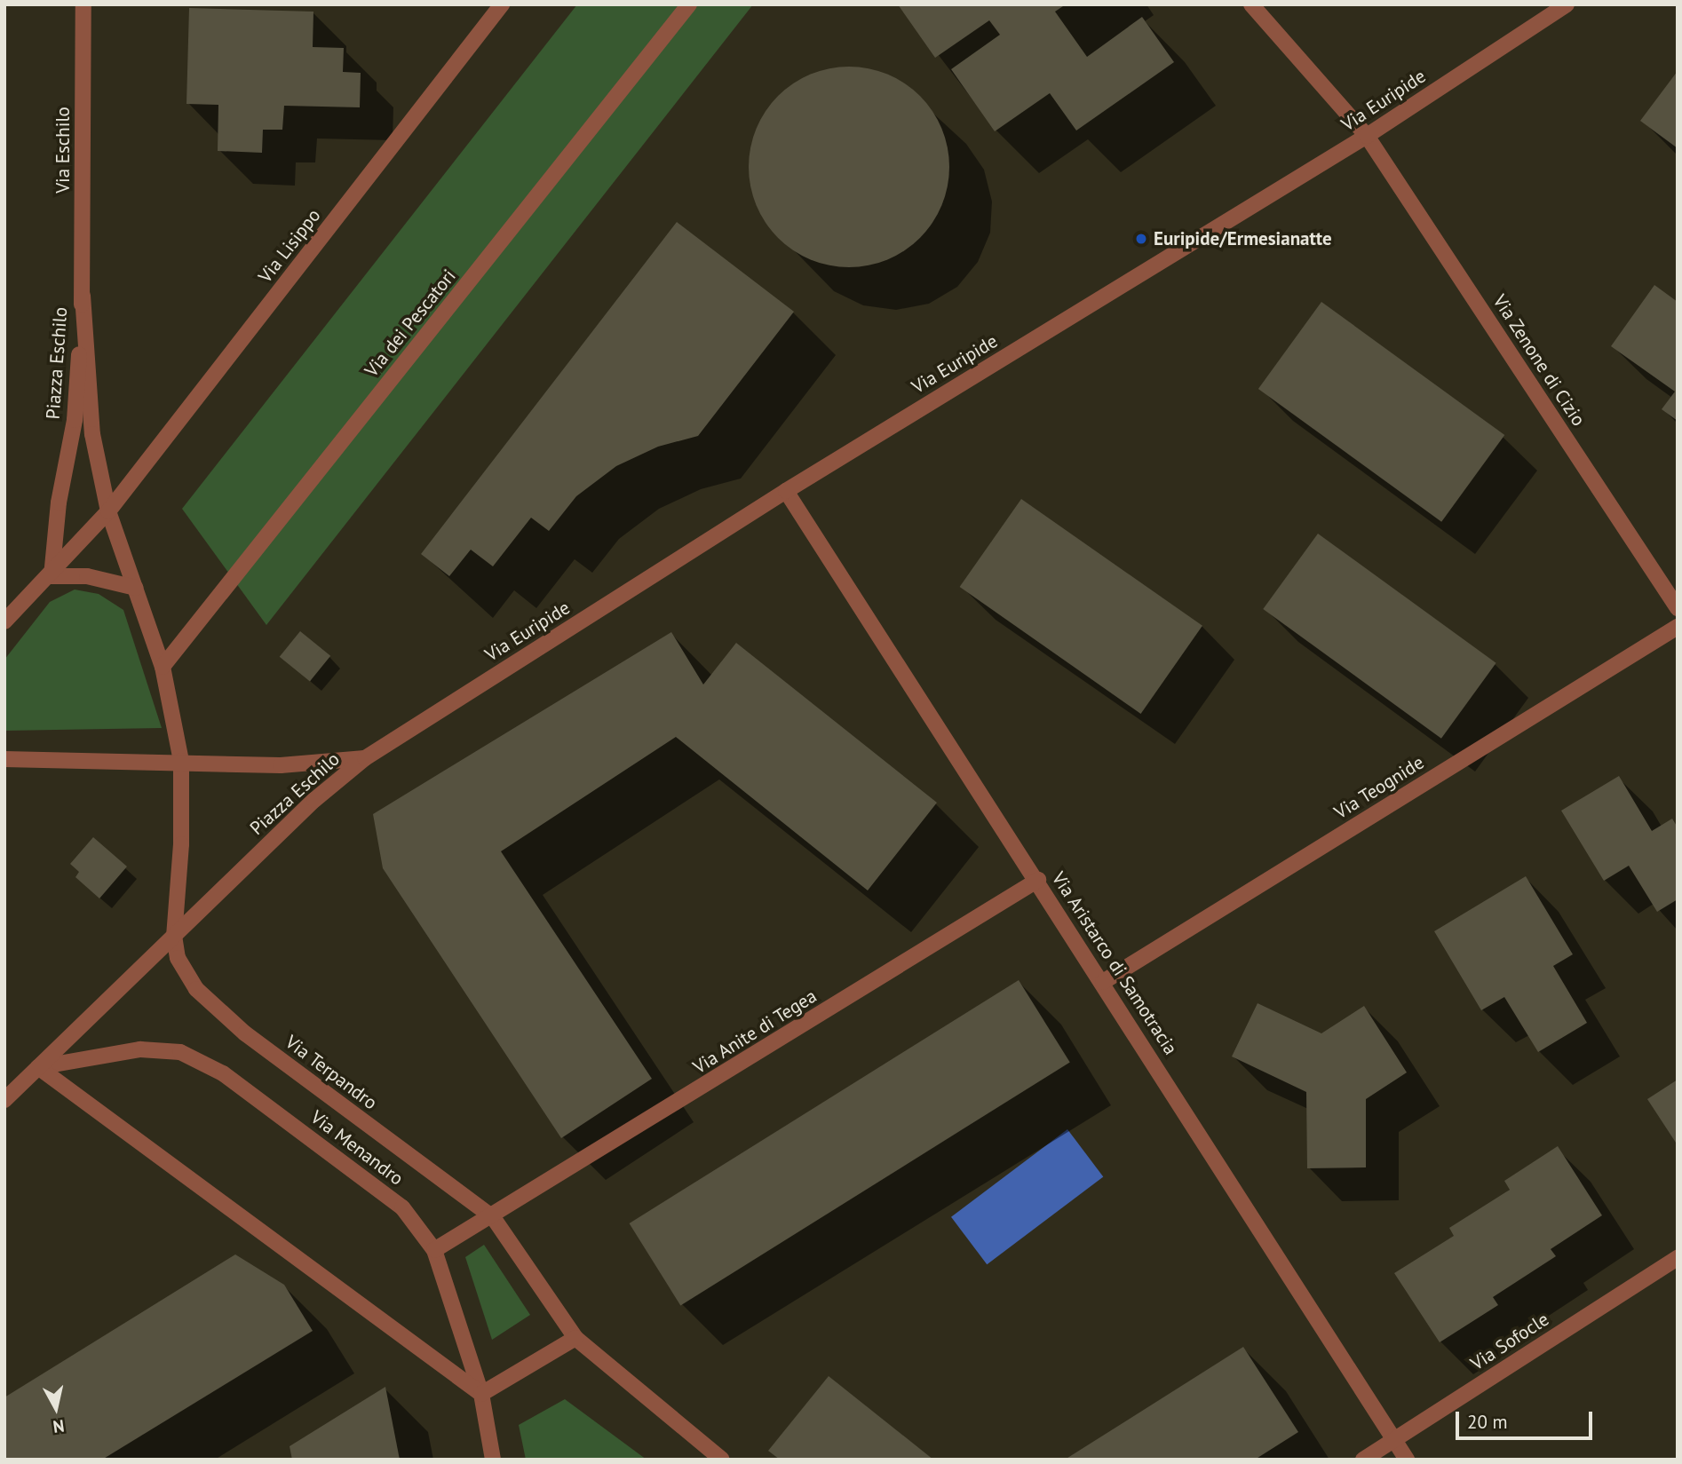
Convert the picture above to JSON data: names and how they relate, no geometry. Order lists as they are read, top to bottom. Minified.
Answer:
{"streets":{"street":["Via Euripide","Via Eschilo","Via Lisippo","Via dei Pescatori","Via Zenone di Cizio","Piazza Eschilo","Via Teognide","Via Aristarco di Samotracia","Via Anite di Tegea","Via Terpandro","Via Menandro","Via Sofocle"]},"crossings":[["Via Euripide","Via Zenone di Cizio"],["Via Euripide","Piazza Eschilo"],["Via Euripide","Via Aristarco di Samotracia"],["Via Eschilo","Piazza Eschilo"],["Via Lisippo","Piazza Eschilo"],["Via dei Pescatori","Piazza Eschilo"],["Piazza Eschilo","Via Terpandro"],["Piazza Eschilo","Via Menandro"],["Via Teognide","Via Aristarco di Samotracia"],["Via Aristarco di Samotracia","Via Anite di Tegea"],["Via Aristarco di Samotracia","Via Sofocle"],["Via Anite di Tegea","Via Terpandro"]],"places":["Euripide/Ermesianatte"],"scale_bar":"20 m","north":"bottom"}
